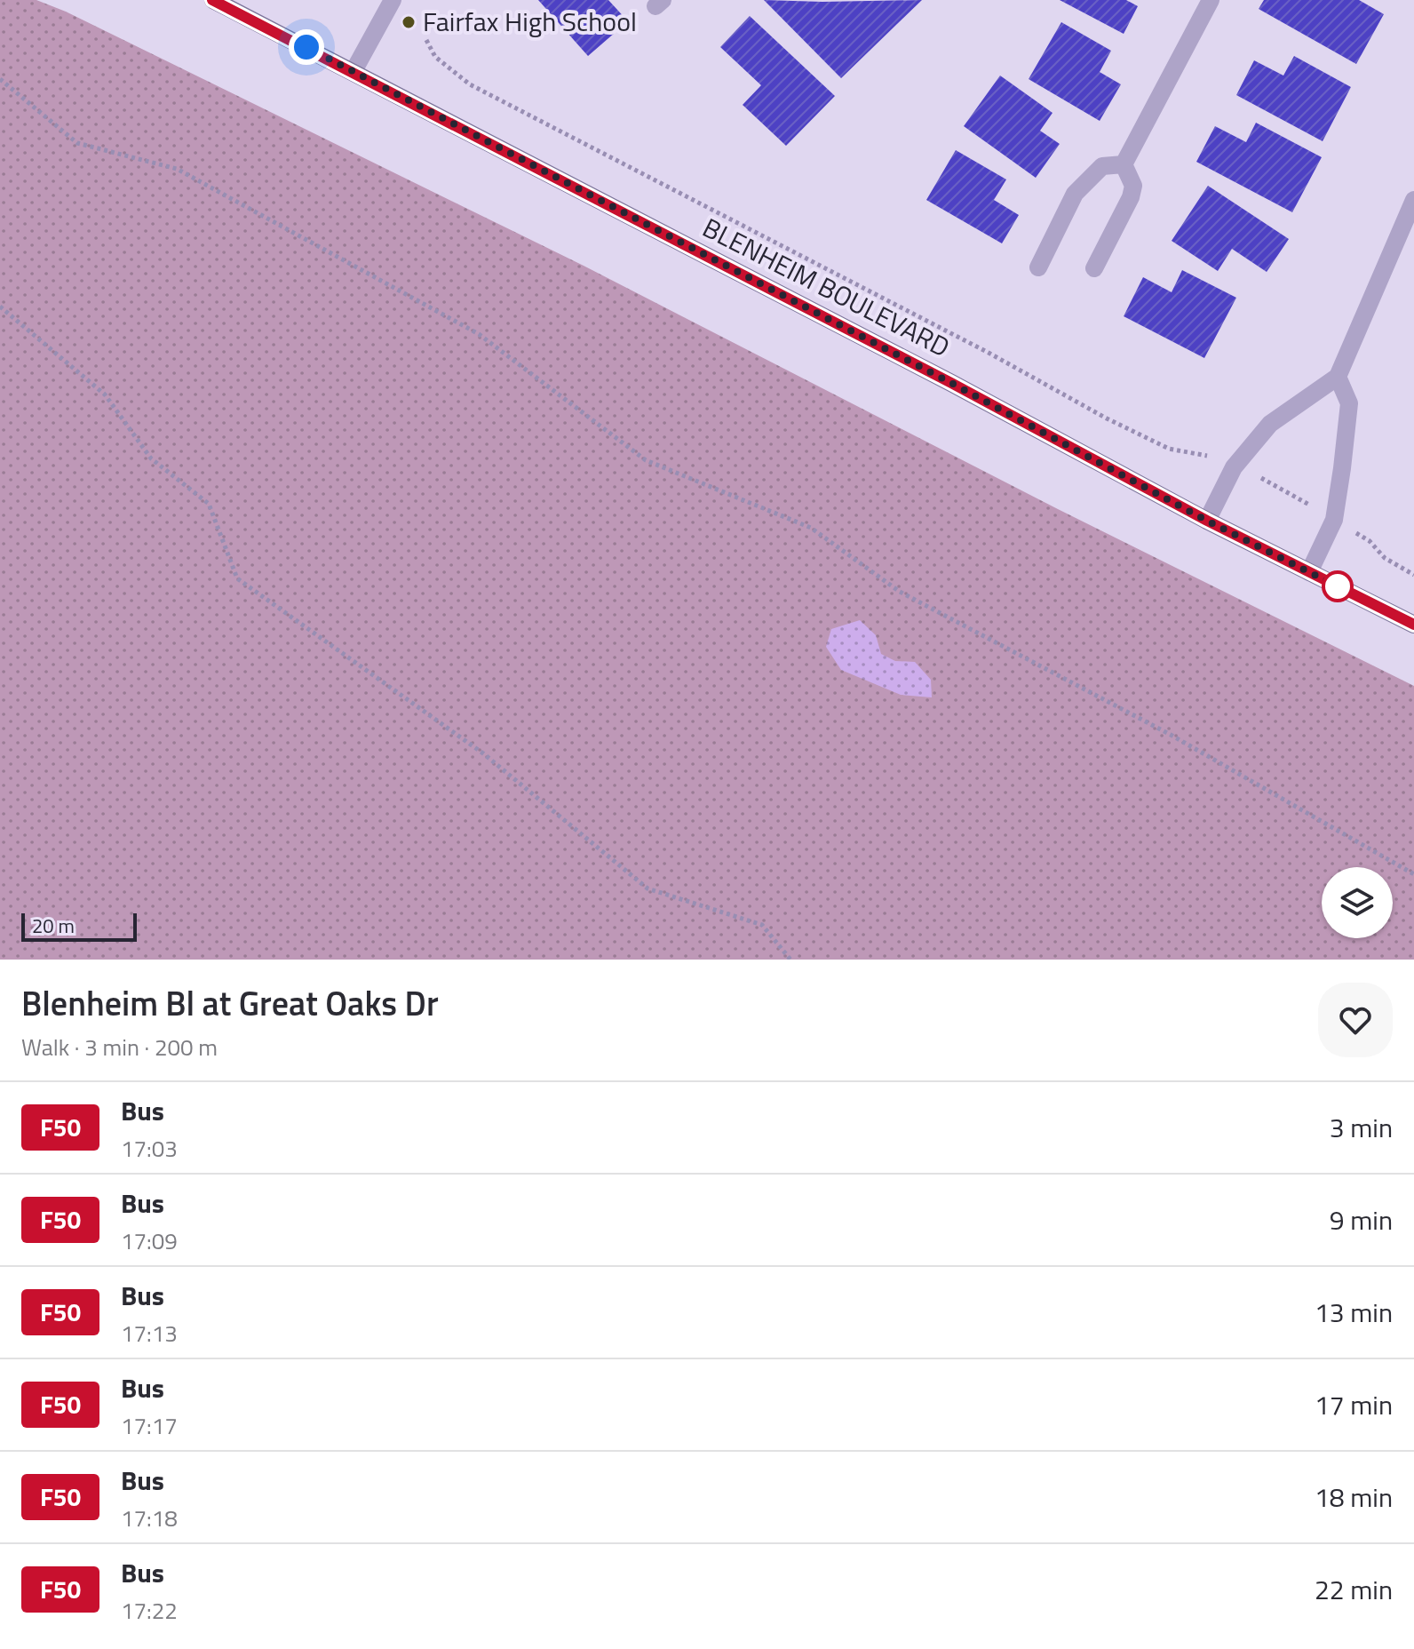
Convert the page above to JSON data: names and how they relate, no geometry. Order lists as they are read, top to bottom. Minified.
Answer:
{"streets":{"main road":["BLENHEIM BOULEVARD"]},"places":["Fairfax High School"],"lines":["bus line F50"],"scale_bar":"20 m","page":{"scale":"20 m","heading":["Blenheim Bl at Great Oaks Dr","Walk · 3 min · 200 m"],"list":[{"mark":"F50","name":"Bus","note":"17:03","value":"3 min"},{"mark":"F50","name":"Bus","note":"17:09","value":"9 min"},{"mark":"F50","name":"Bus","note":"17:13","value":"13 min"},{"mark":"F50","name":"Bus","note":"17:17","value":"17 min"},{"mark":"F50","name":"Bus","note":"17:18","value":"18 min"},{"mark":"F50","name":"Bus","note":"17:22","value":"22 min"}]}}
